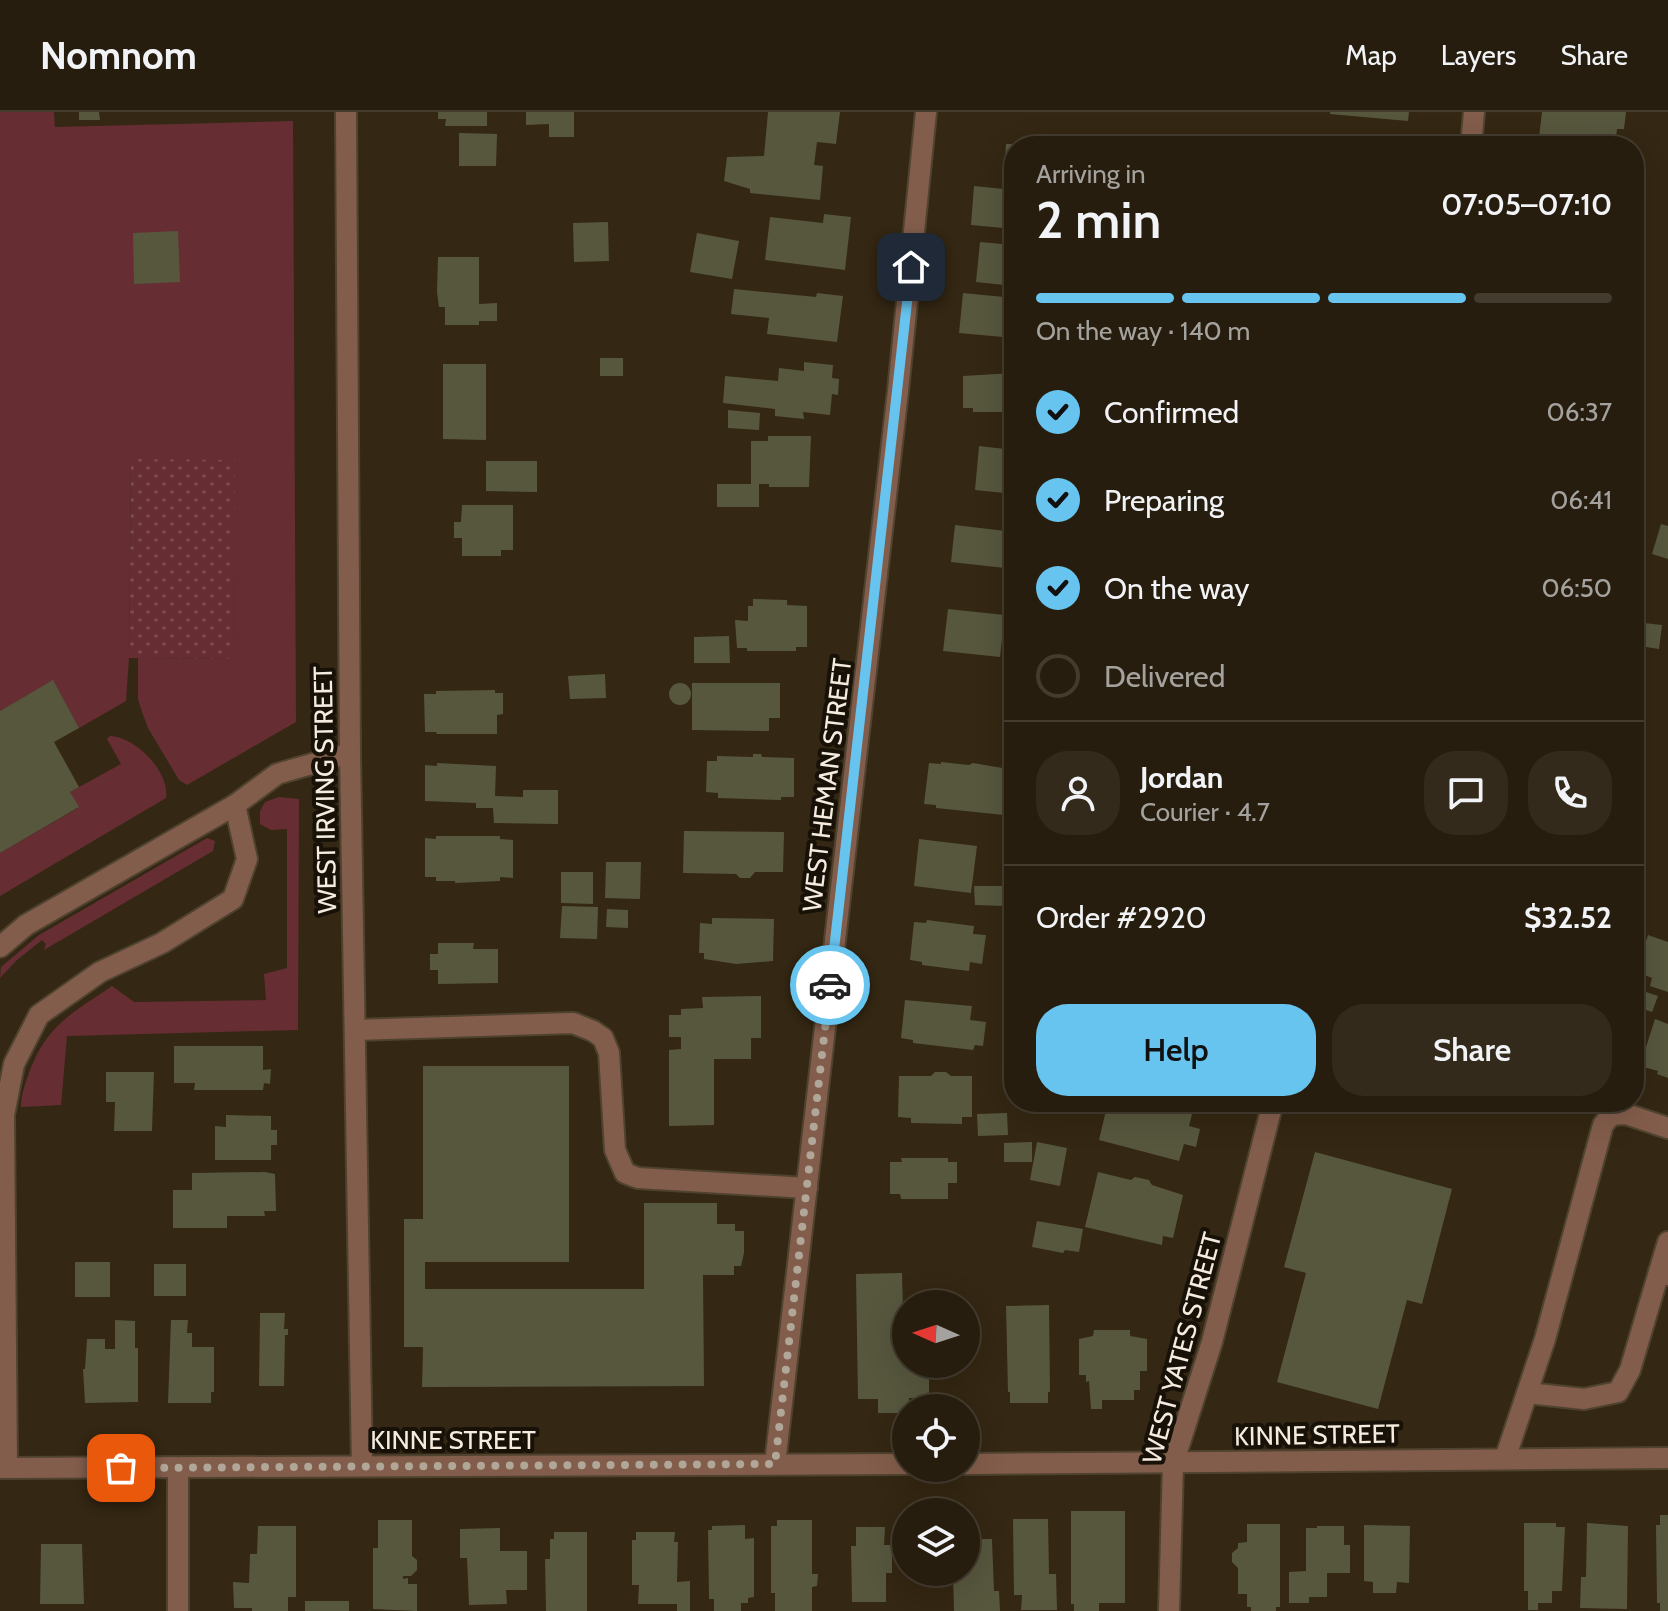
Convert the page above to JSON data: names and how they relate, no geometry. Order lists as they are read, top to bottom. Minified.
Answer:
{"streets":{"street":["WEST HEMAN STREET","WEST IRVING STREET","WEST YATES STREET","KINNE STREET"]},"crossings":[["WEST HEMAN STREET","KINNE STREET"],["WEST IRVING STREET","KINNE STREET"],["WEST YATES STREET","KINNE STREET"]],"north":"left","page":{"header":"Nomnom","nav":["Map","Layers","Share"],"heading":["2 min","Arriving in","07:05–07:10"],"panel":["Jordan","Courier · 4.7","Order #2920","$32.52"],"bar":"On the way · 140 m","list":[["Confirmed","06:37"],["Preparing","06:41"],["On the way","06:50"],"Delivered"],"buttons":["Help","Share"]}}
